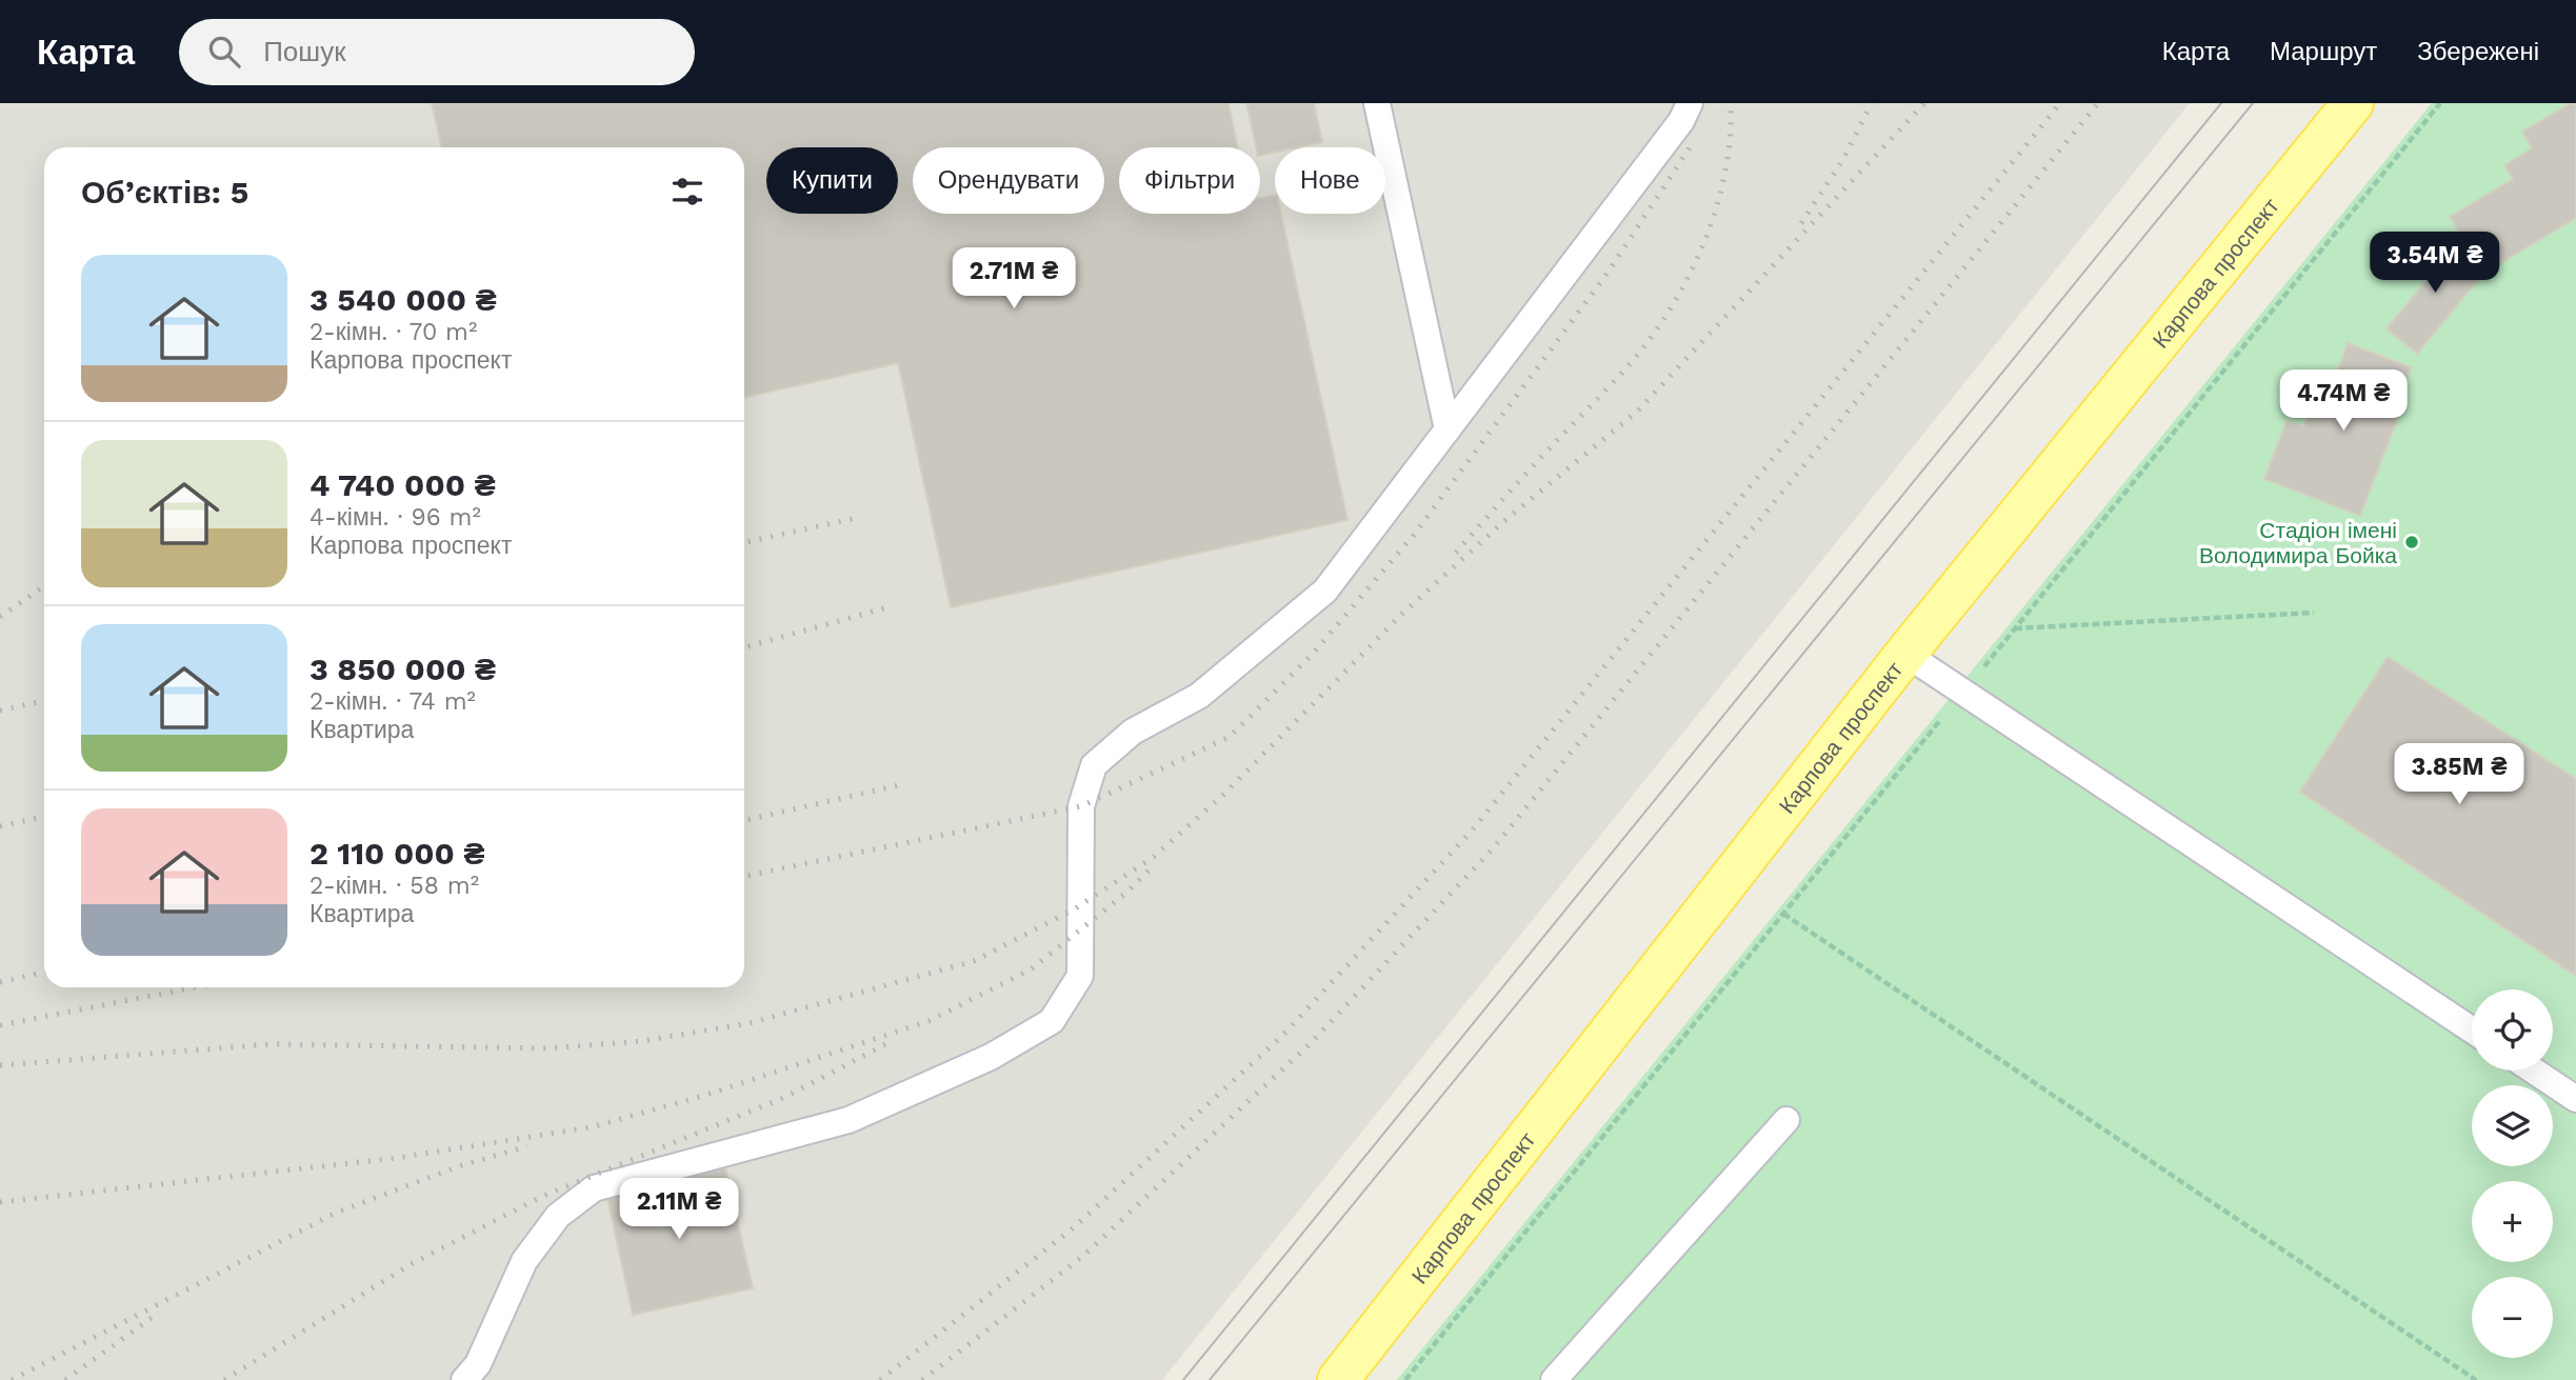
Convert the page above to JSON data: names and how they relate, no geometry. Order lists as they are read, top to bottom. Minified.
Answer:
{"streets":{"main road":["Карпова проспект"]},"places":["Стадіон імені Володимира Бойка"],"page":{"header":"Карта","search":"Пошук","nav":["Карта","Маршрут","Збережені"],"chip":["Купити","Орендувати","Фільтри","Нове"],"heading":"Об’єктів: 5","price":["3.54M ₴","2.71M ₴","4.74M ₴","3.85M ₴","2.11M ₴"],"list":[{"name":"3 540 000 ₴","note":"2-кімн. · 70 m² · Карпова проспект"},{"name":"4 740 000 ₴","note":"4-кімн. · 96 m² · Карпова проспект"},{"name":"3 850 000 ₴","note":"2-кімн. · 74 m² · Квартира"},{"name":"2 110 000 ₴","note":"2-кімн. · 58 m² · Квартира"}],"map_buttons":["+","−"]}}
